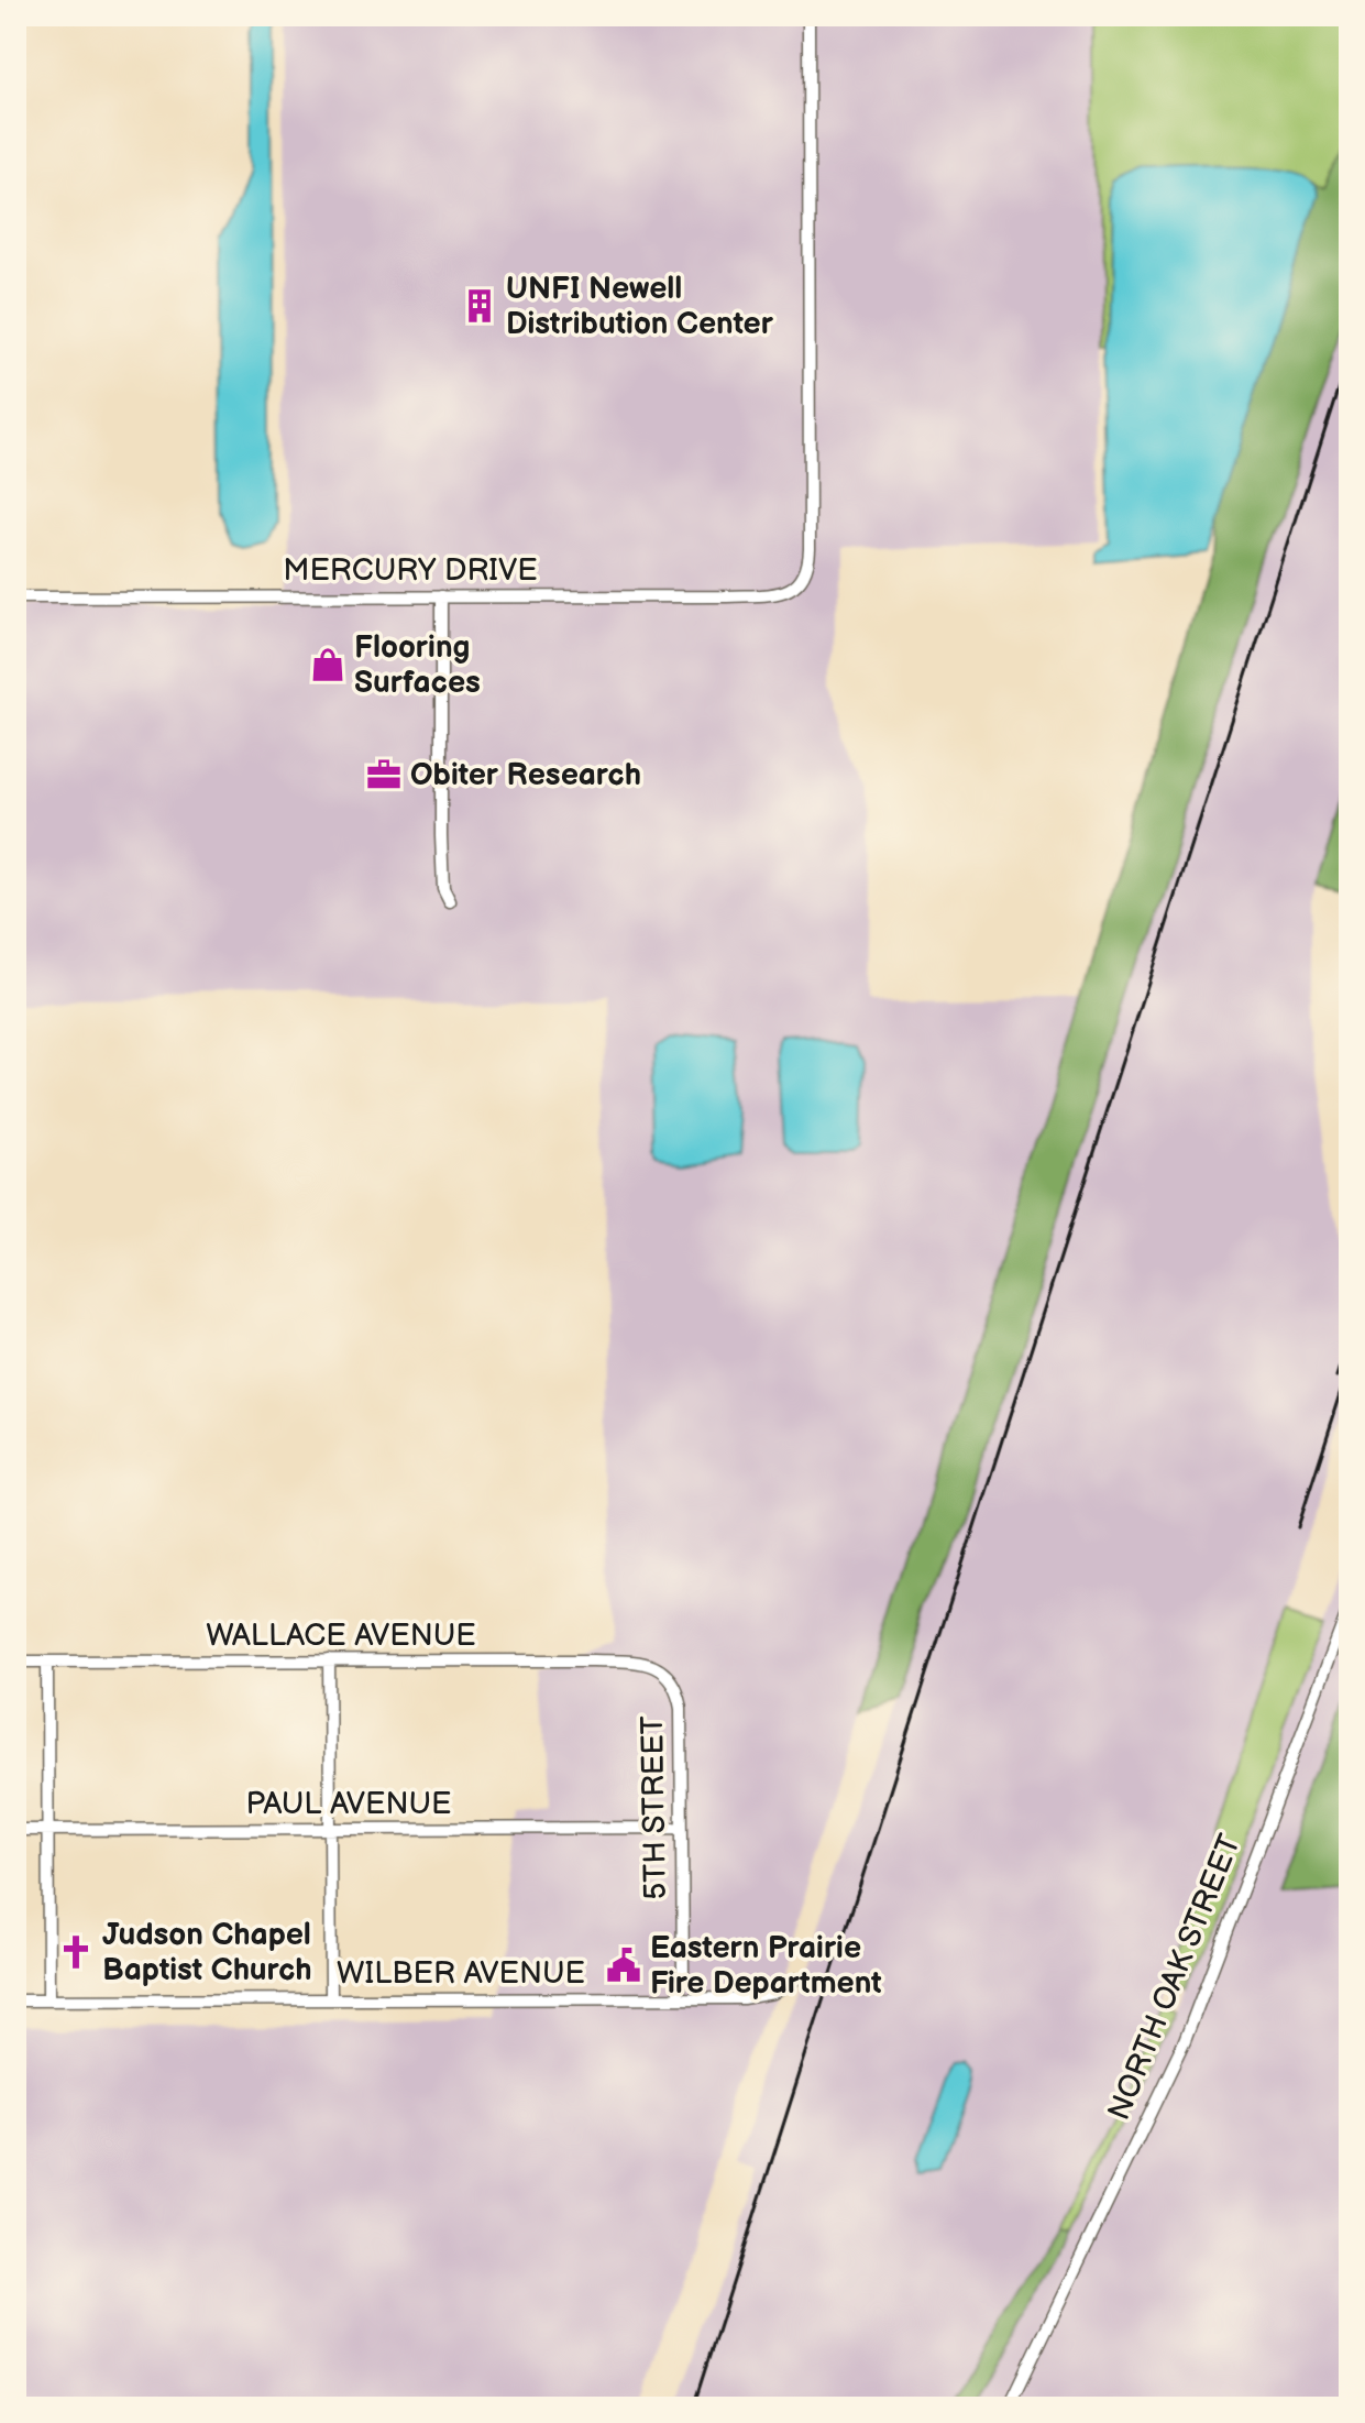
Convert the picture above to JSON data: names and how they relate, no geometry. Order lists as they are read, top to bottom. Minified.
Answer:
{"streets":{"street":["MERCURY DRIVE","WALLACE AVENUE","PAUL AVENUE","5TH STREET","WILBER AVENUE","NORTH OAK STREET"]},"crossings":[["WALLACE AVENUE","5TH STREET"],["PAUL AVENUE","5TH STREET"],["5TH STREET","WILBER AVENUE"]],"places":{"building":["UNFI Newell Distribution Center"],"shop":["Flooring Surfaces"],"office":["Obiter Research"],"church":["Judson Chapel Baptist Church"],"public building":["Eastern Prairie Fire Department"]}}
